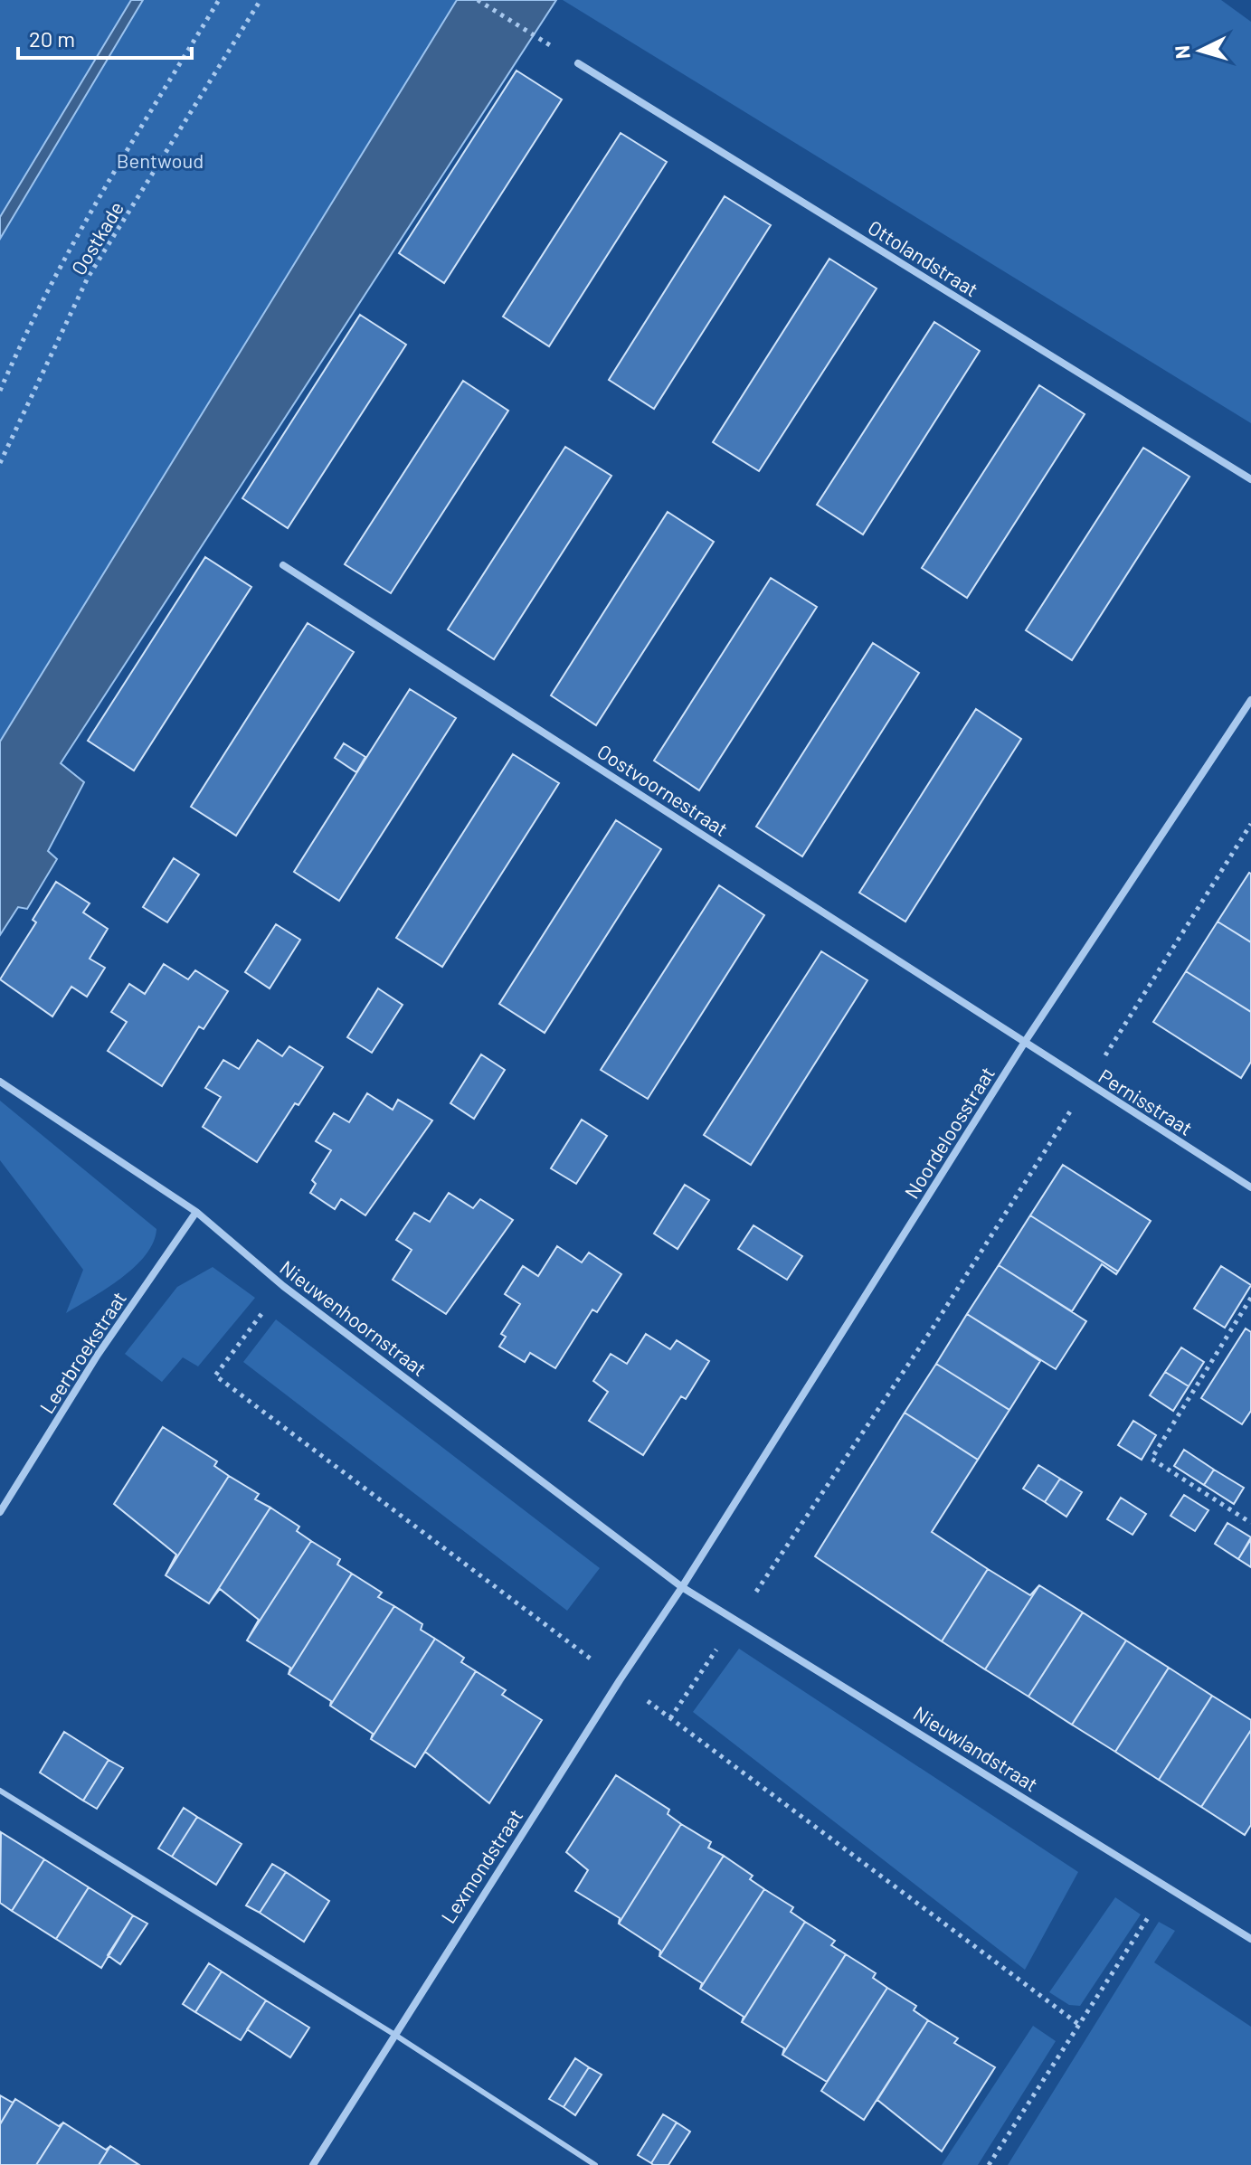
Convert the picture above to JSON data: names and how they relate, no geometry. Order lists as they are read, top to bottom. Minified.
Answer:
{"streets":{"street":["Ottolandstraat","Oostvoornestraat","Pernisstraat","Noordeloosstraat","Nieuwenhoornstraat","Leerbroekstraat","Nieuwlandstraat","Lexmondstraat"],"path":["Oostkade"]},"crossings":[["Oostvoornestraat","Pernisstraat"],["Oostvoornestraat","Noordeloosstraat"],["Pernisstraat","Noordeloosstraat"],["Noordeloosstraat","Nieuwenhoornstraat"],["Noordeloosstraat","Nieuwlandstraat"],["Noordeloosstraat","Lexmondstraat"],["Nieuwenhoornstraat","Leerbroekstraat"],["Nieuwenhoornstraat","Nieuwlandstraat"],["Nieuwenhoornstraat","Lexmondstraat"],["Nieuwlandstraat","Lexmondstraat"]],"parks":["Bentwoud"],"scale_bar":"20 m","north":"left"}
